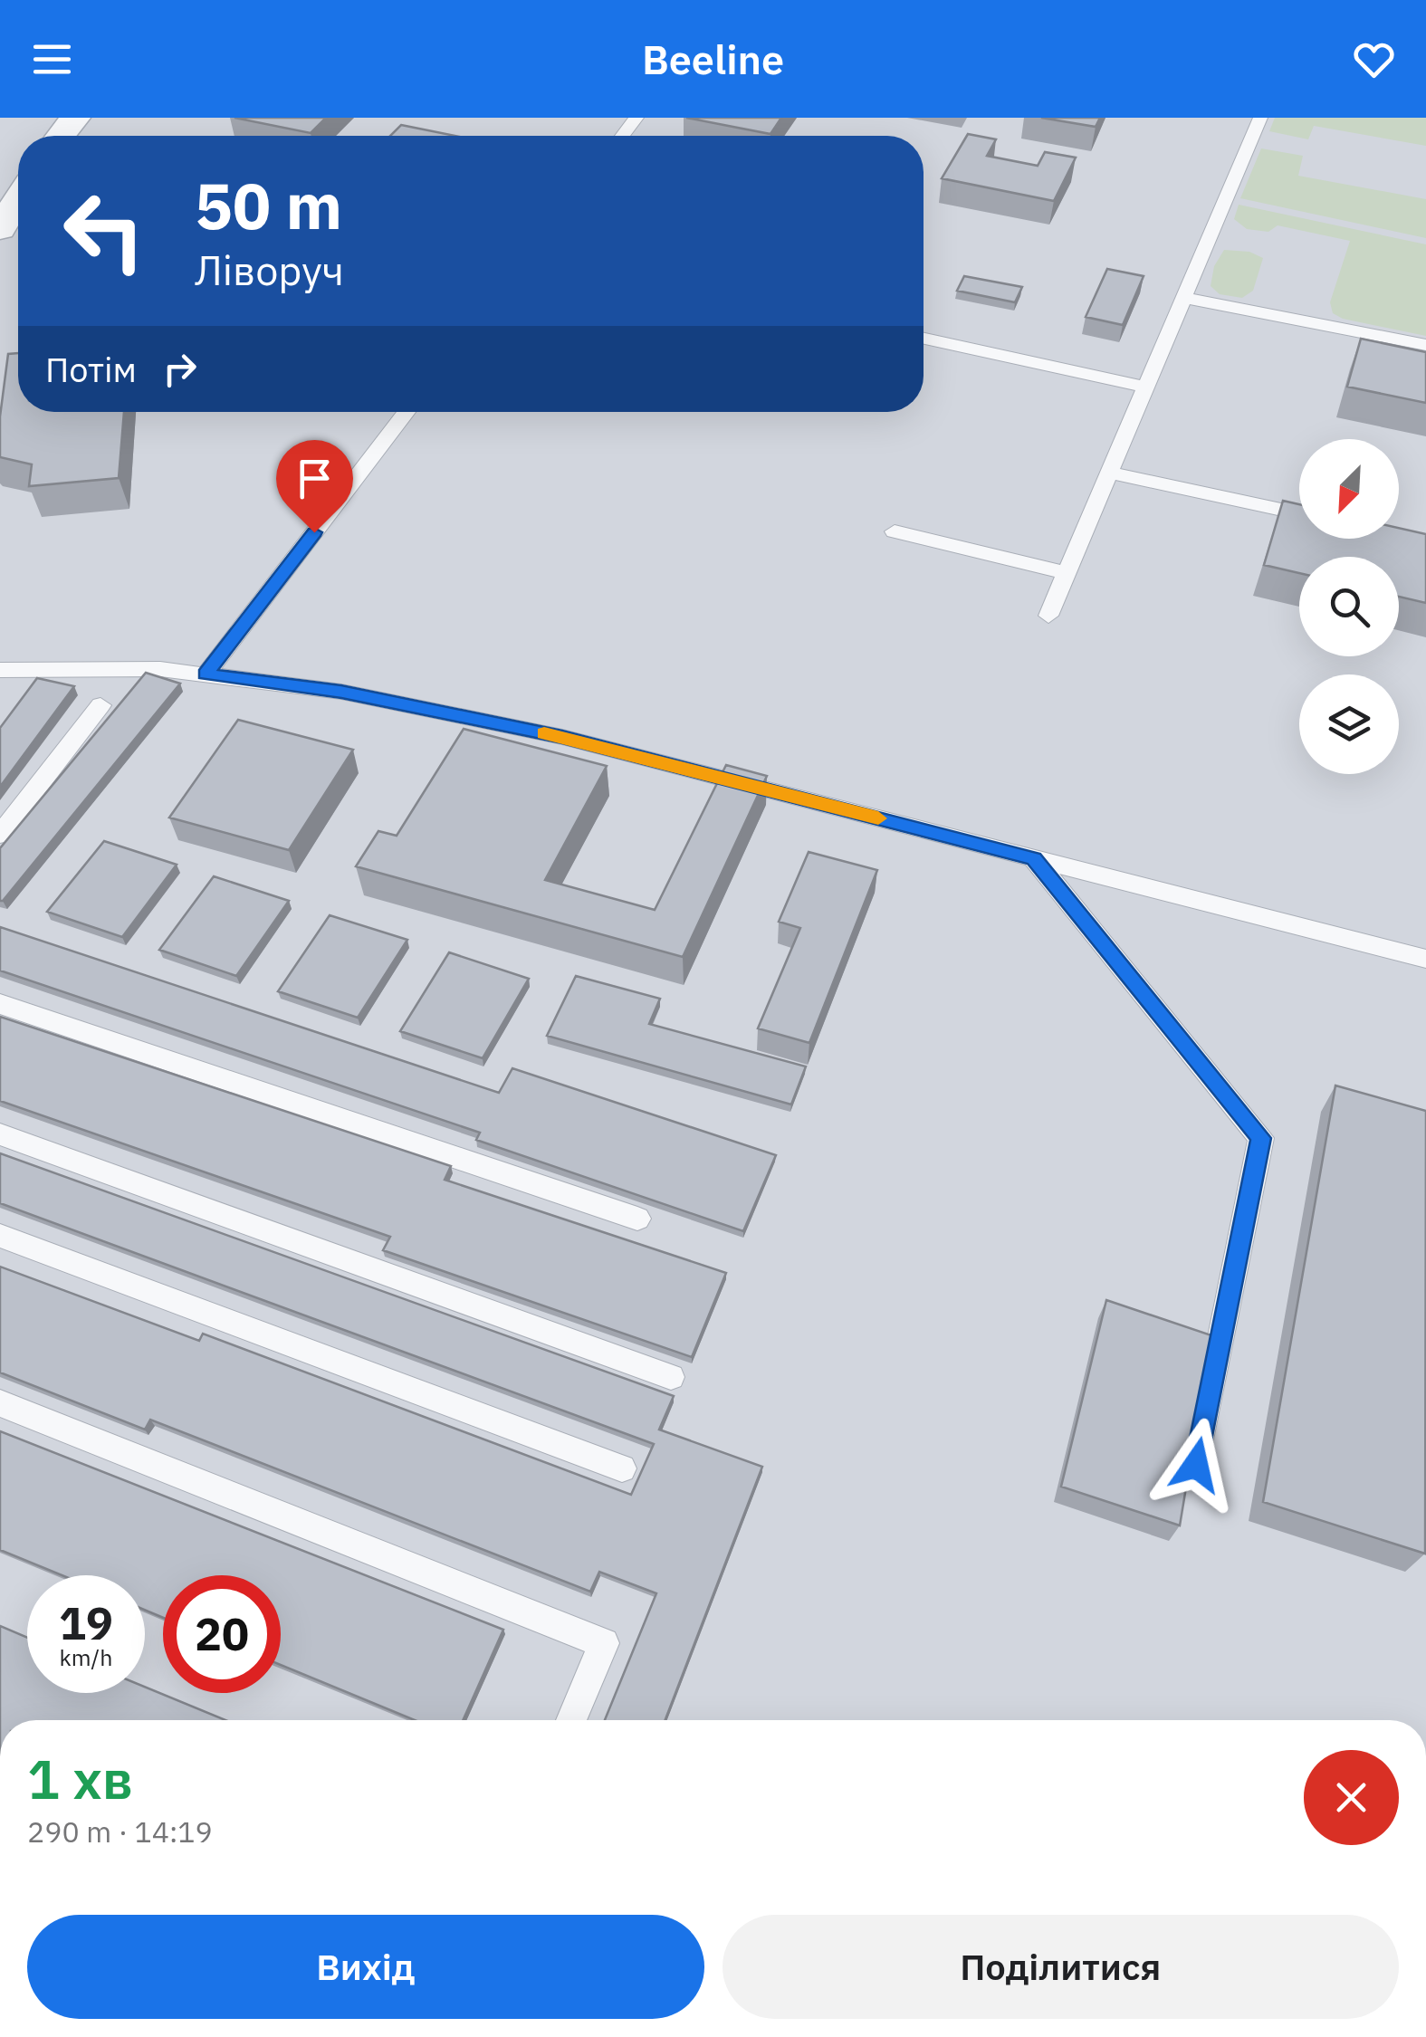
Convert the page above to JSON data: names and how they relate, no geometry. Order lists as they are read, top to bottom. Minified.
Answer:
{"north":"bottom left","page":{"header":"Beeline","turn":["50 m","Ліворуч"],"then":"Потім","speed":"19 km/h","limit":"20","heading":["1 хв","290 m · 14:19"],"buttons":["Вихід","Поділитися"]}}
